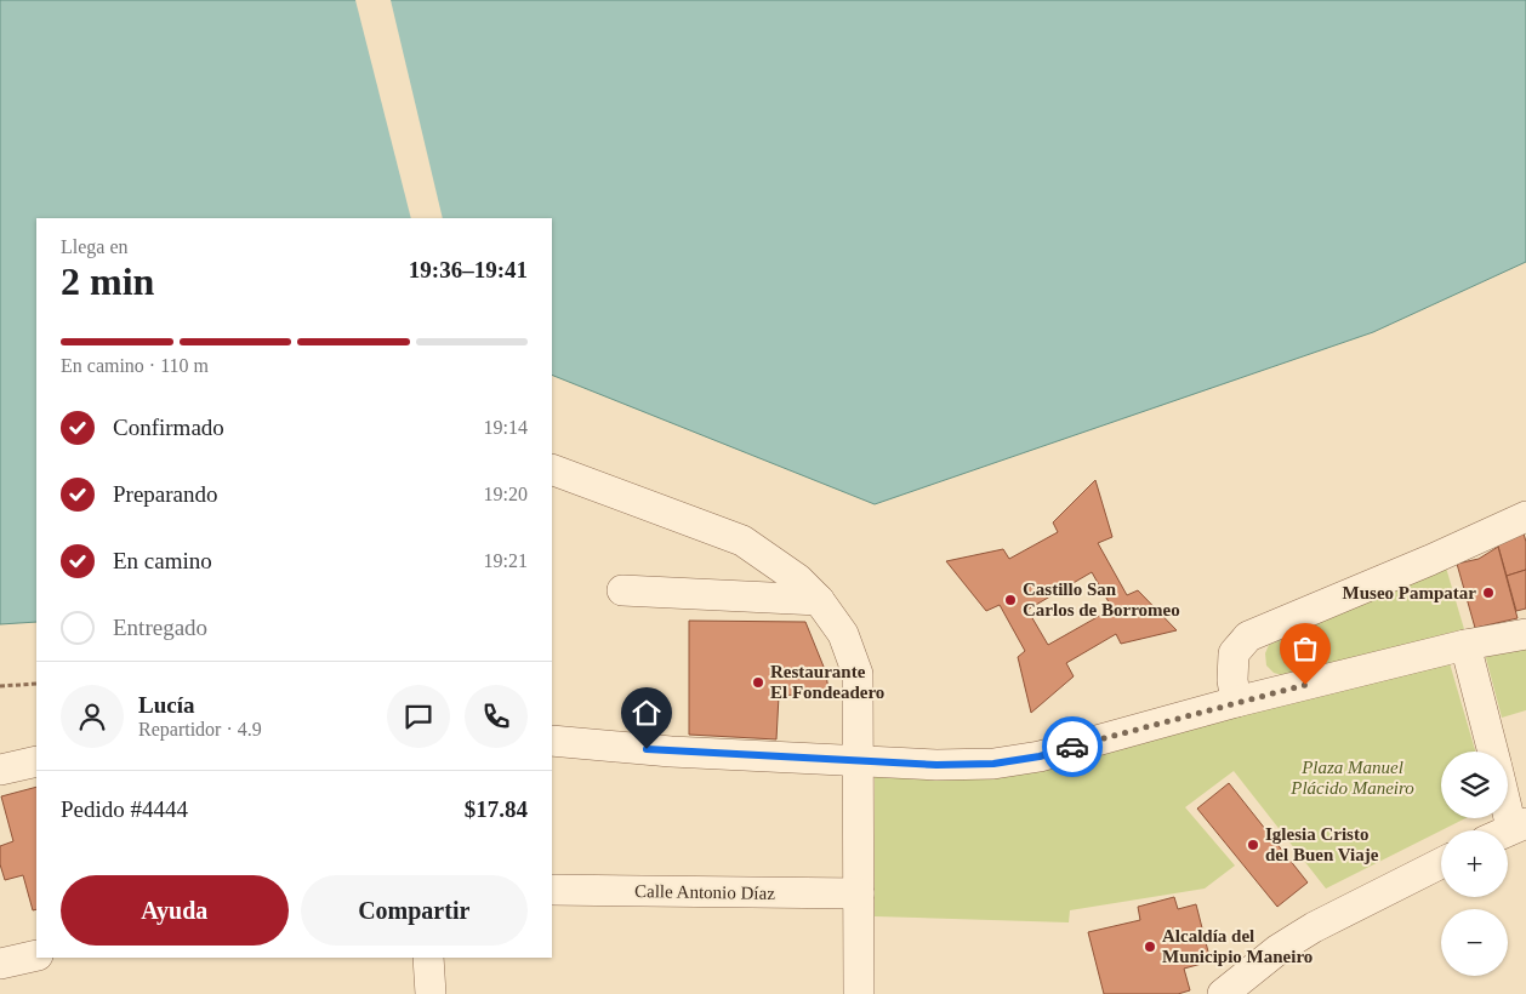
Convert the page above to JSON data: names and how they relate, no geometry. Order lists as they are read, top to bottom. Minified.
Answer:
{"streets":{"street":["Calle Antonio Díaz"]},"parks":["Plaza Manuel Plácido Maneiro"],"places":["Museo Pampatar","Castillo San Carlos de Borromeo","Restaurante El Fondeadero","Iglesia Cristo del Buen Viaje","Alcaldía del Municipio Maneiro"],"page":{"heading":["2 min","Llega en","19:36–19:41"],"panel":["Lucía","Repartidor · 4.9","Pedido #4444","$17.84"],"bar":"En camino · 110 m","list":[["Confirmado","19:14"],["Preparando","19:20"],["En camino","19:21"],"Entregado"],"map_buttons":["+","−"],"buttons":["Ayuda","Compartir"]}}
